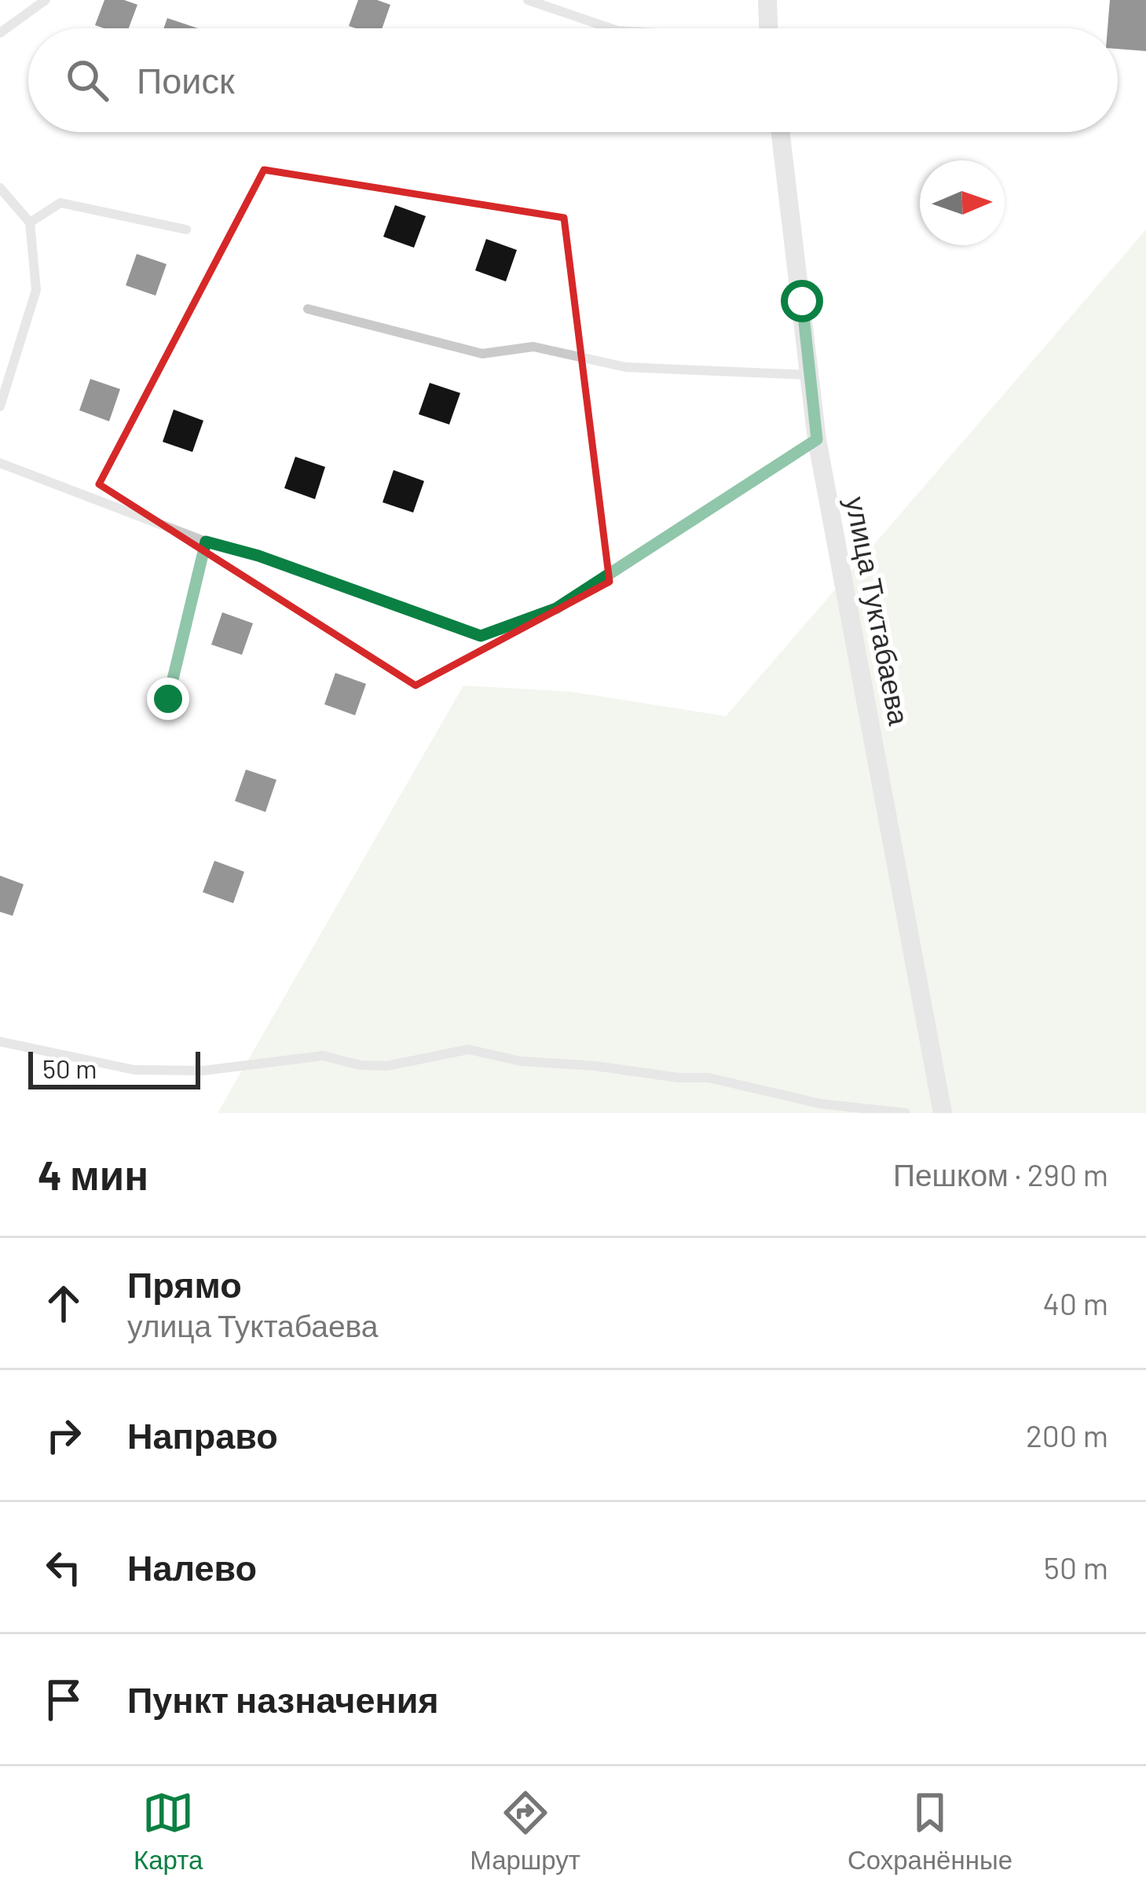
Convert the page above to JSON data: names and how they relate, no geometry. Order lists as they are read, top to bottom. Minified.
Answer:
{"streets":{"street":["улица Туктабаева"]},"scale_bar":"50 m","north":"right","page":{"search":"Поиск","scale":"50 m","heading":["4 мин","Пешком · 290 m"],"list":[["Прямо","улица Туктабаева","40 m"],["Направо","200 m"],["Налево","50 m"],"Пункт назначения"],"nav":["Карта","Маршрут","Сохранённые"]}}
